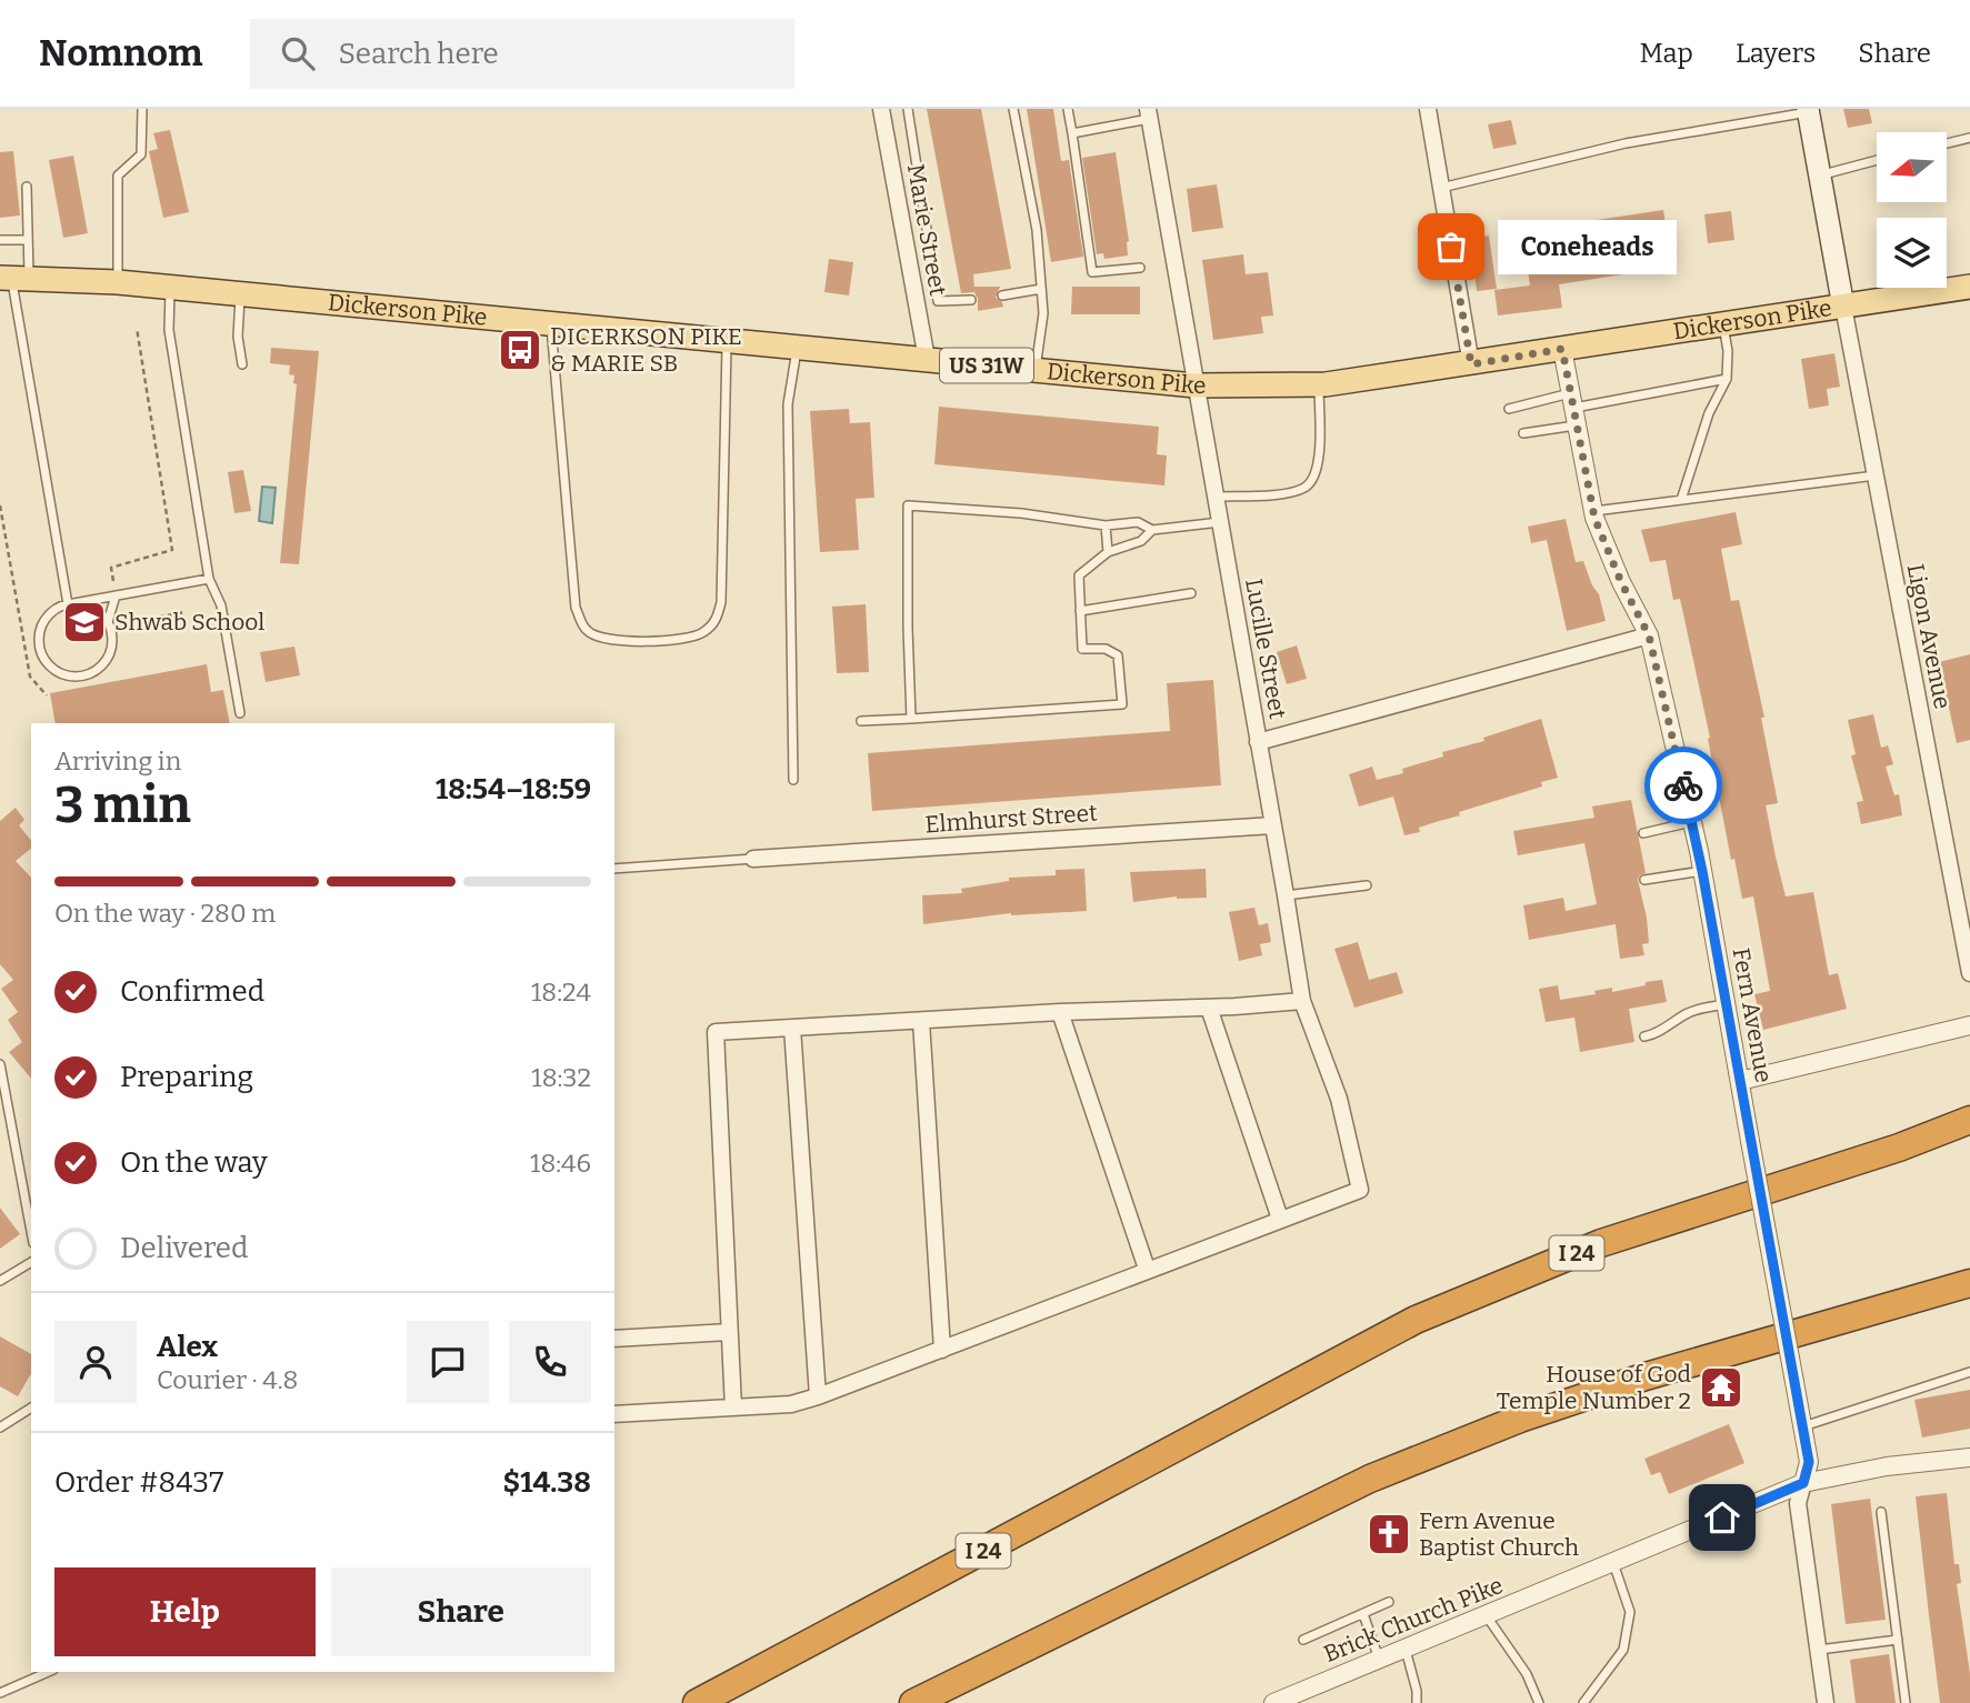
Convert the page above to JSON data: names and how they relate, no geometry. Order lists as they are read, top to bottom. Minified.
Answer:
{"streets":{"highway":["I 24"],"main road":["Dickerson Pike","US 31W"],"street":["Marie Street","Ligon Avenue","Lucille Street","Elmhurst Street","Fern Avenue","Brick Church Pike"]},"crossings":[["Marie Street","Dickerson Pike"],["Dickerson Pike","Ligon Avenue"],["Dickerson Pike","Lucille Street"],["Dickerson Pike","Fern Avenue"],["Lucille Street","Elmhurst Street"],["Fern Avenue","Brick Church Pike"]],"places":{"other":["Coneheads"],"bus stop":["DICERKSON PIKE & MARIE SB"],"school or university":["Shwab School"],"temple":["House of God Temple Number 2"],"church":["Fern Avenue Baptist Church"]},"north":"left","page":{"header":"Nomnom","search":"Search here","nav":["Map","Layers","Share"],"bubble":"Coneheads","heading":["3 min","Arriving in","18:54–18:59"],"panel":["Alex","Courier · 4.8","Order #8437","$14.38"],"bar":"On the way · 280 m","list":[["Confirmed","18:24"],["Preparing","18:32"],["On the way","18:46"],"Delivered"],"buttons":["Help","Share"]}}
